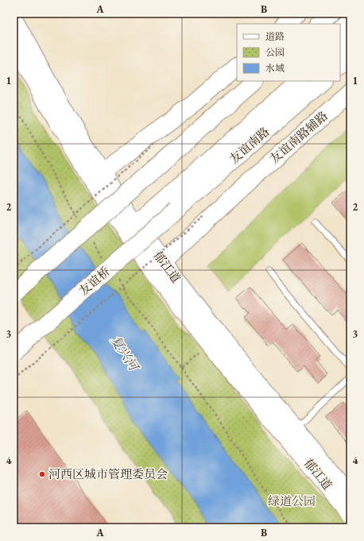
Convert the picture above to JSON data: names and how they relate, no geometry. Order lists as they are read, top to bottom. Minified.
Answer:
{"streets":{"main road":["友谊南路辅路","友谊南路","郁江道","友谊桥"]},"crossings":[["友谊南路辅路","郁江道"],["友谊南路","友谊桥"]],"water":["复兴河"],"parks":["绿道公园"],"places":["河西区城市管理委员会"],"legend":["道路","公园","水域"],"grid":{"columns":["A","B"],"rows":["1","2","3","4"]}}
